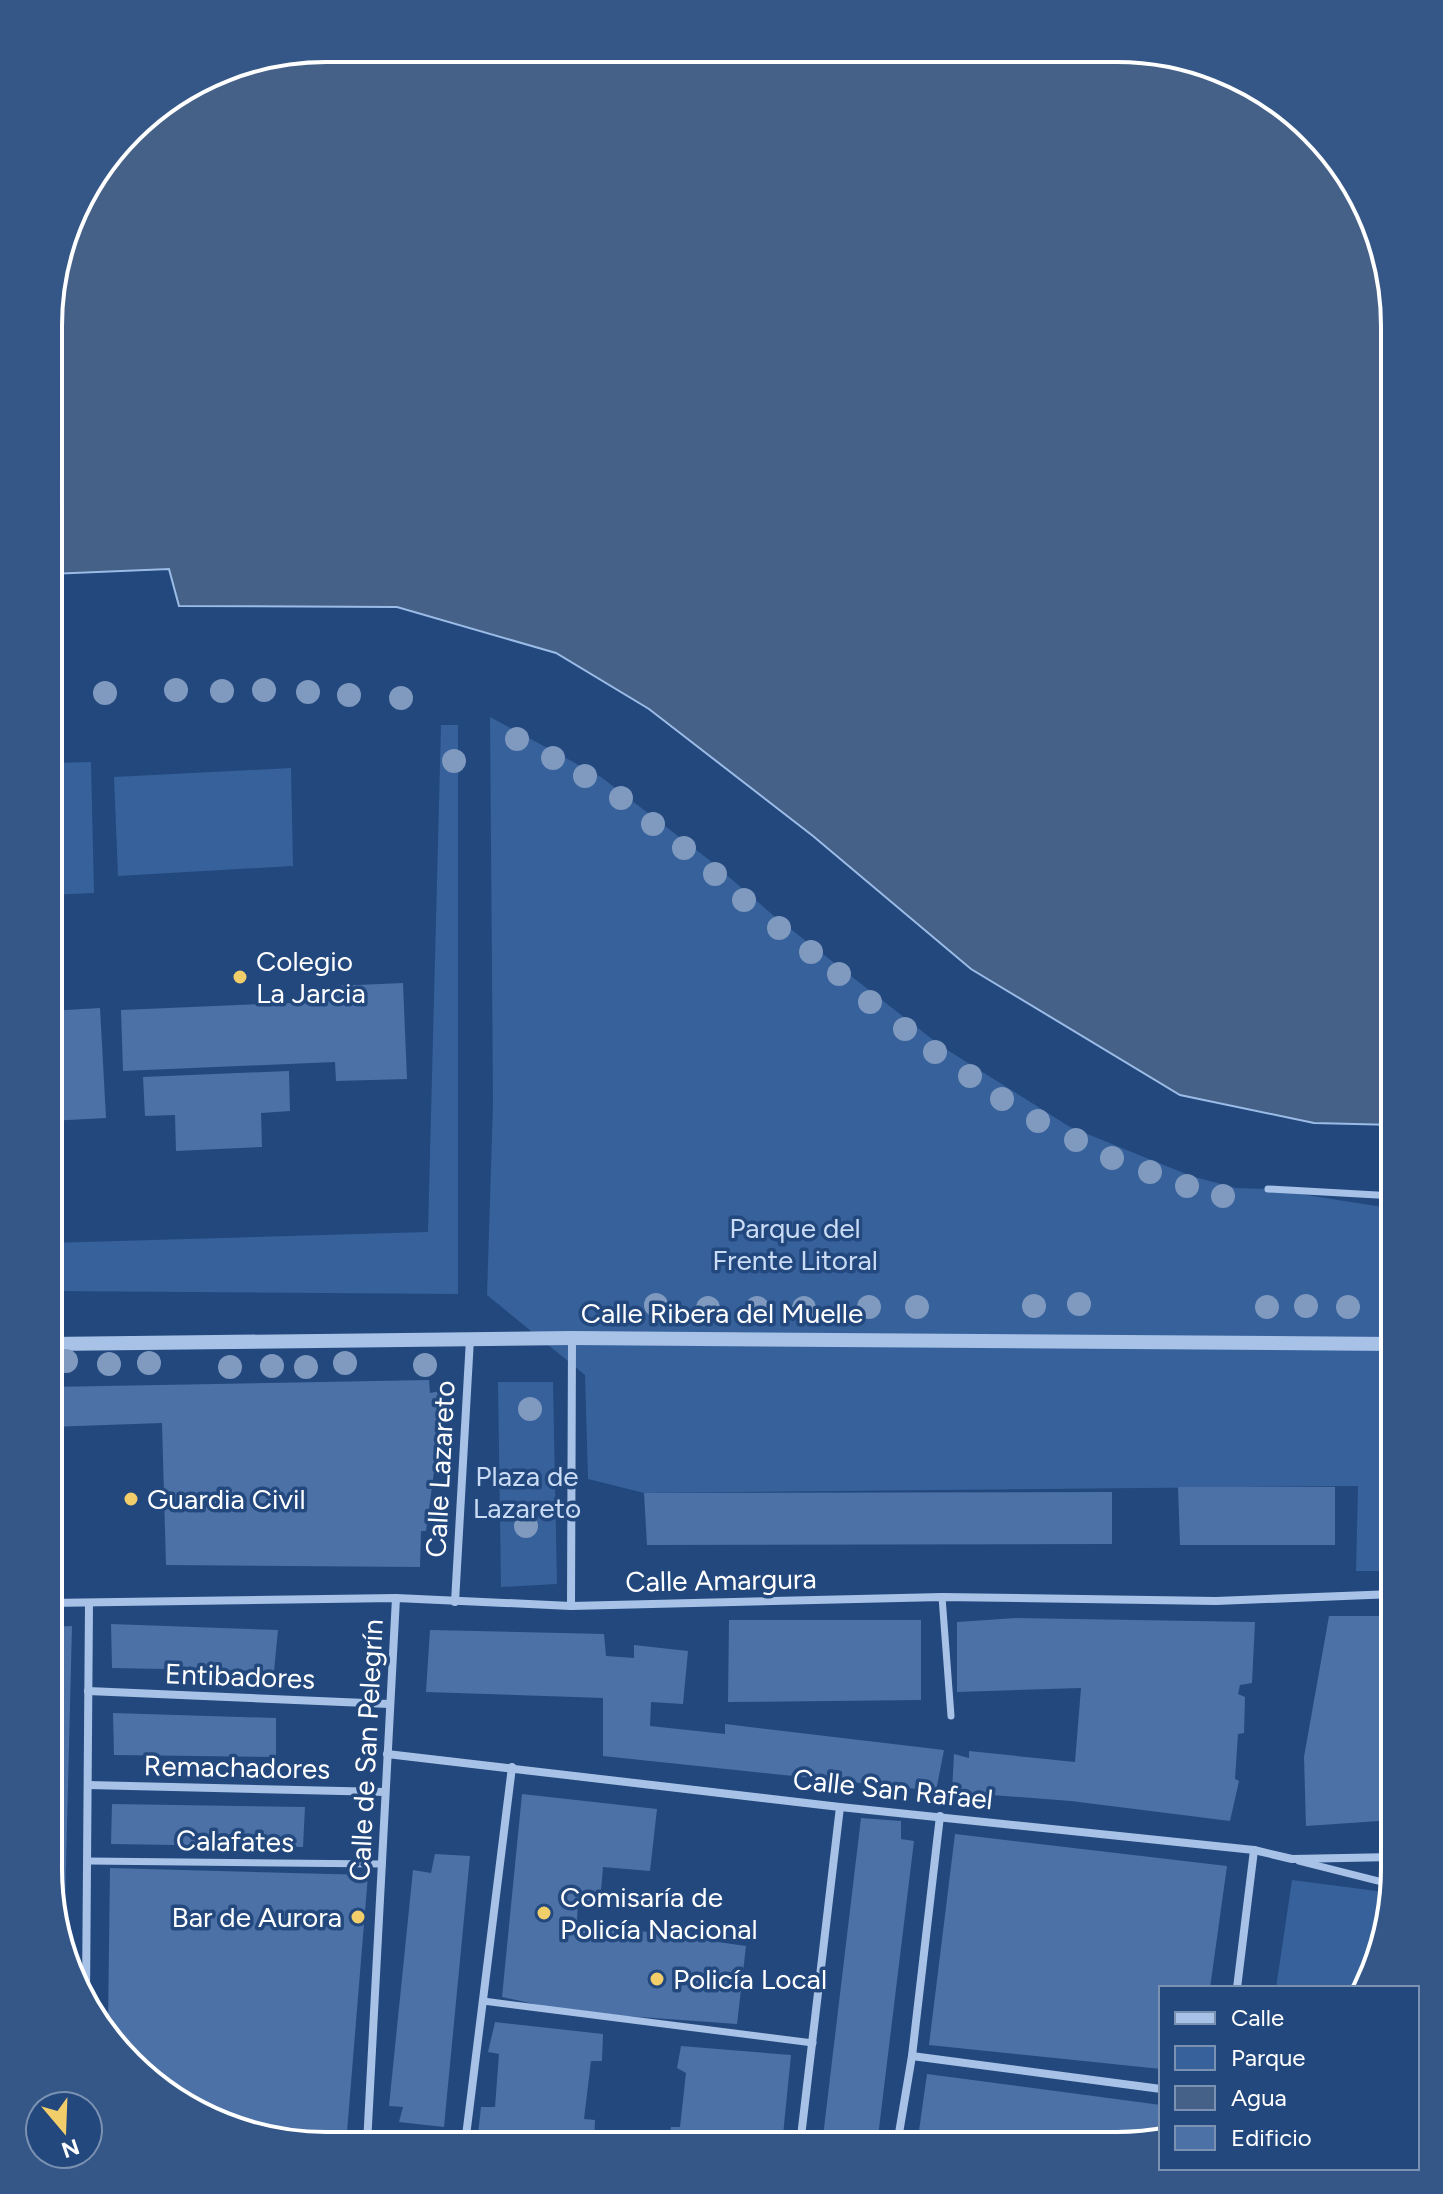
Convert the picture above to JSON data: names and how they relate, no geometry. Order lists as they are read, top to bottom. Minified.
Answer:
{"streets":{"street":["Calle Ribera del Muelle","Calle Lazareto","Calle Amargura","Entibadores","Calle de San Pelegrín","Remachadores","Calle San Rafael","Calafates"]},"crossings":[["Calle Ribera del Muelle","Calle Lazareto"],["Calle Lazareto","Calle Amargura"],["Calle Amargura","Calle de San Pelegrín"],["Entibadores","Calle de San Pelegrín"],["Calle de San Pelegrín","Remachadores"],["Calle de San Pelegrín","Calle San Rafael"],["Calle de San Pelegrín","Calafates"]],"parks":["Parque del Frente Litoral","Plaza de Lazareto"],"places":["Colegio La Jarcia","Guardia Civil","Comisaría de Policía Nacional","Bar de Aurora","Policía Local"],"legend":["Calle","Parque","Agua","Edificio"],"north":"bottom"}
